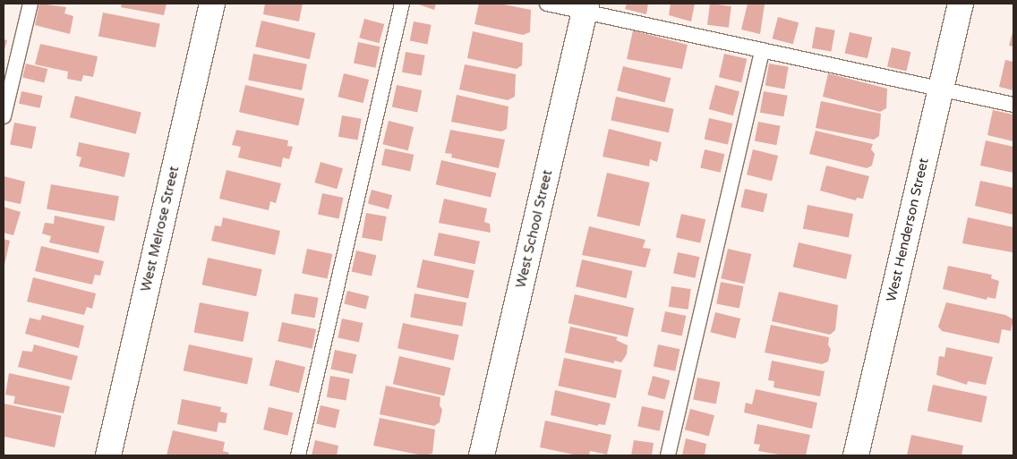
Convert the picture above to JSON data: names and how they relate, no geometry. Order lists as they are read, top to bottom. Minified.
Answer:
{"streets":{"street":["West Melrose Street","West School Street","West Henderson Street"]}}
